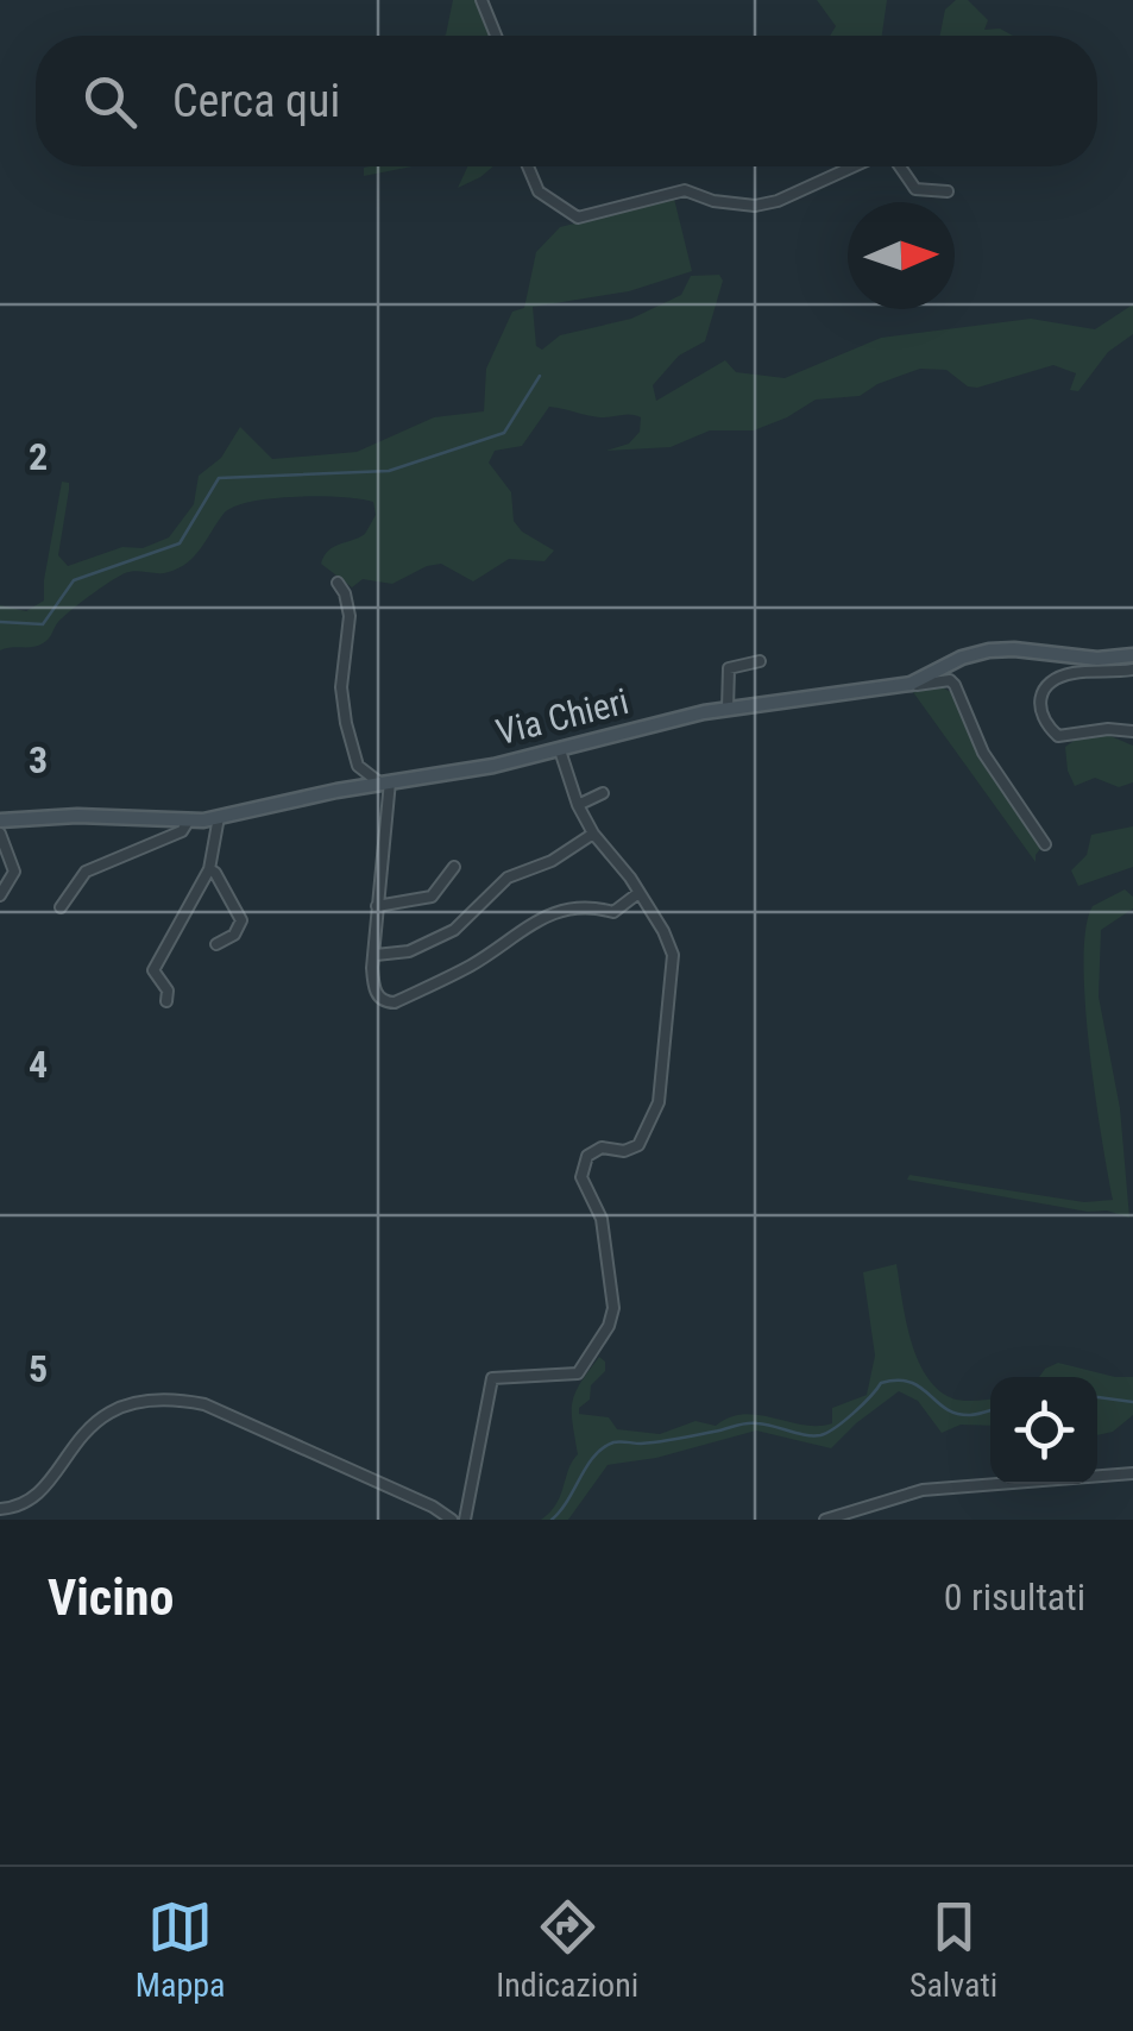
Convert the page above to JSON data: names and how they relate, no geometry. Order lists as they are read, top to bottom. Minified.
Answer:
{"streets":{"street":["Via Chieri"]},"north":"right","page":{"search":"Cerca qui","heading":["Vicino","0 risultati"],"nav":["Mappa","Indicazioni","Salvati"]},"grid":{"rows":["2","3","4","5"]}}
